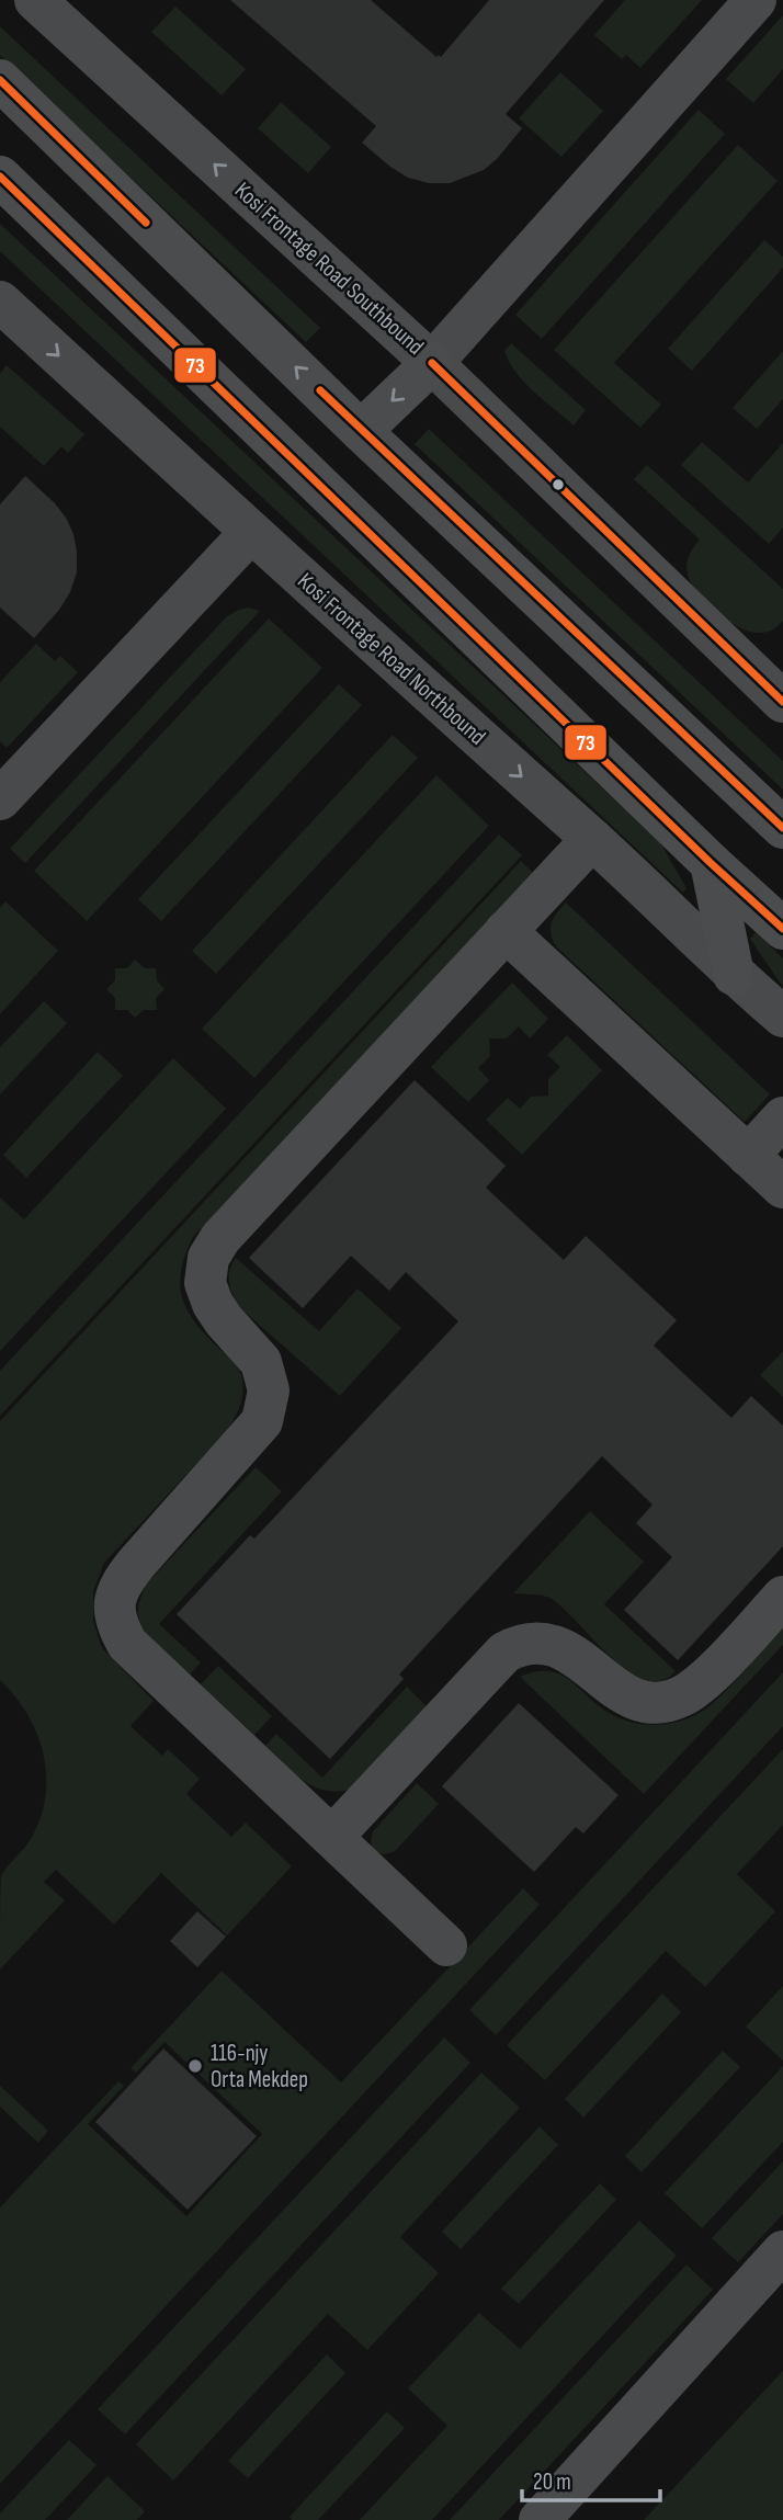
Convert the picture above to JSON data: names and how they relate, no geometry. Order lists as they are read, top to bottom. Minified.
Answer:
{"streets":{"street":["Kosi Frontage Road Southbound","Kosi Frontage Road Northbound"]},"one_way":["Kosi Frontage Road Southbound","Kosi Frontage Road Northbound"],"places":["116-njy Orta Mekdep"],"lines":["transit line 73"],"scale_bar":"20 m"}
